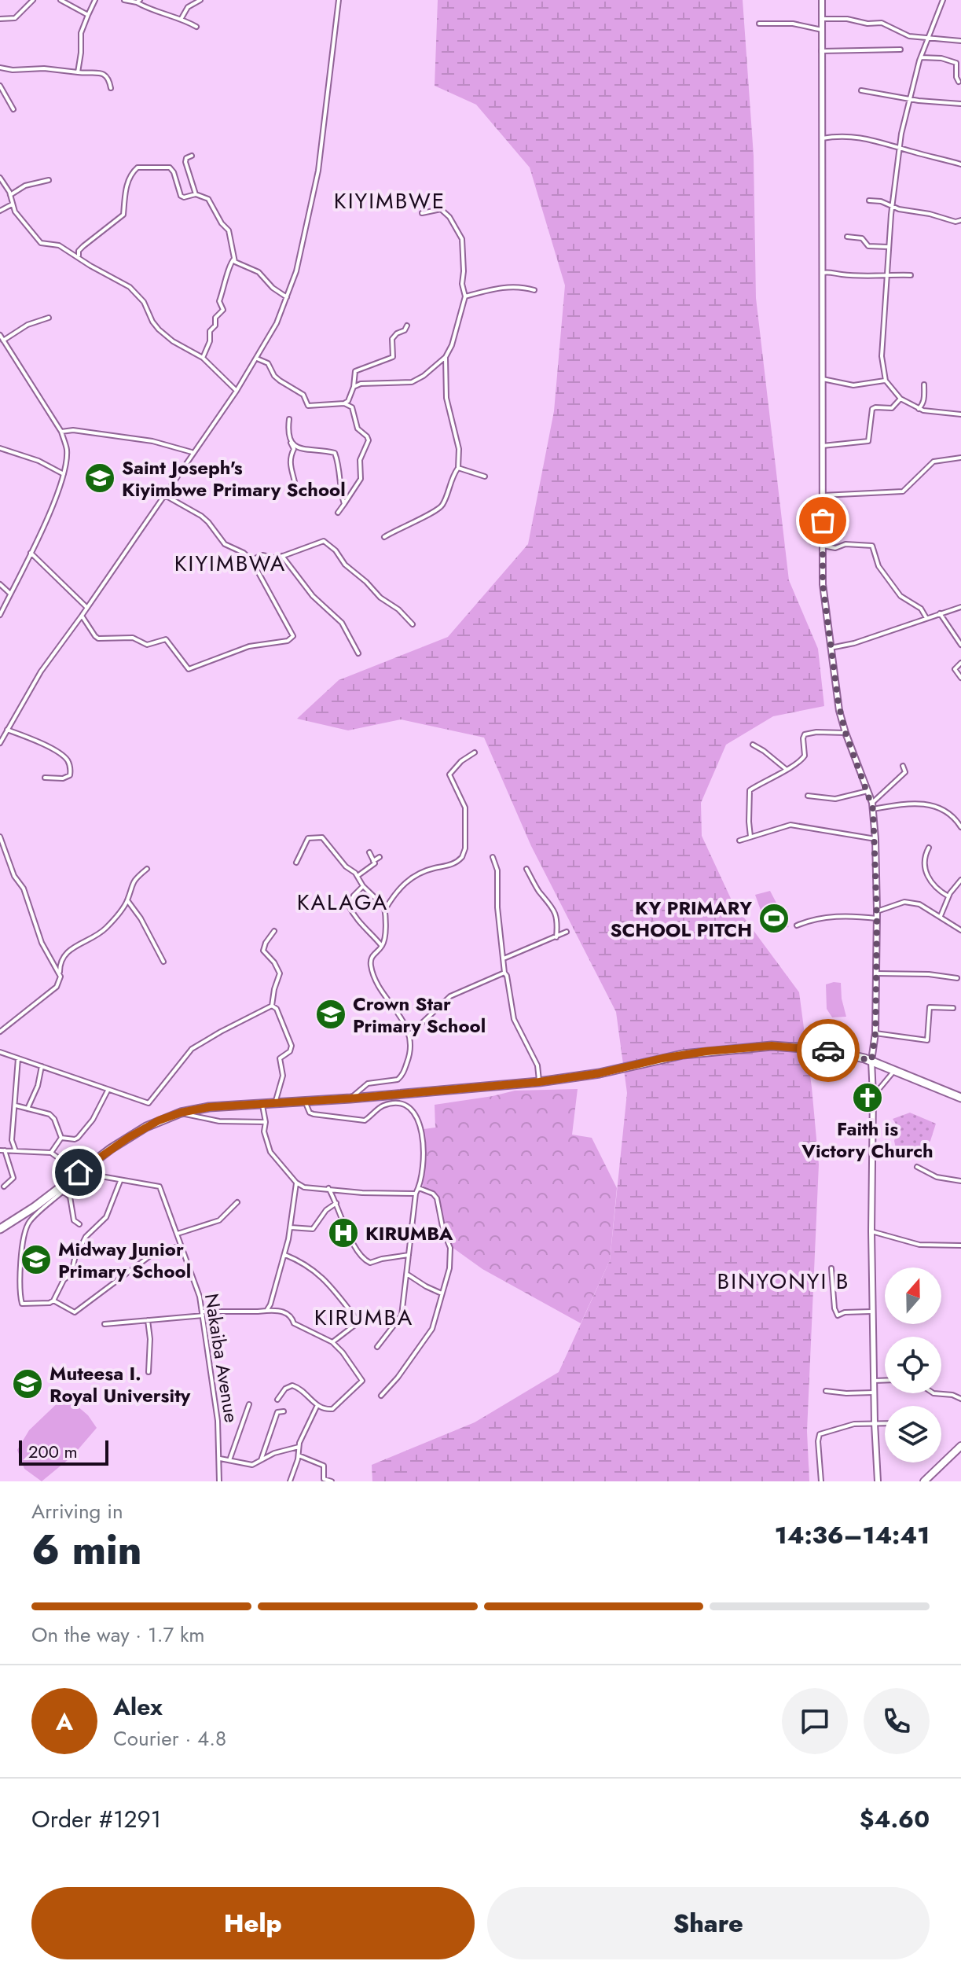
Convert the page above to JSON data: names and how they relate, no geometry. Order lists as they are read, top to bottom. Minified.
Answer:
{"streets":{"street":["Nakaiba Avenue"]},"districts":["KIYIMBWE","KIYIMBWA","KALAGA","BINYONYI B","KIRUMBA"],"places":{"school or university":["Saint Joseph's Kiyimbwe Primary School","Crown Star Primary School","Midway Junior Primary School","Muteesa I. Royal University"],"sports":["KY PRIMARY SCHOOL PITCH"],"church":["Faith is Victory Church"],"hospital":["KIRUMBA"]},"scale_bar":"200 m","north":"top","page":{"scale":"200 m","heading":["6 min","Arriving in","14:36–14:41"],"panel":["Alex","Courier · 4.8","Order #1291","$4.60"],"bar":"On the way · 1.7 km","round":"A","buttons":["Help","Share"]}}
